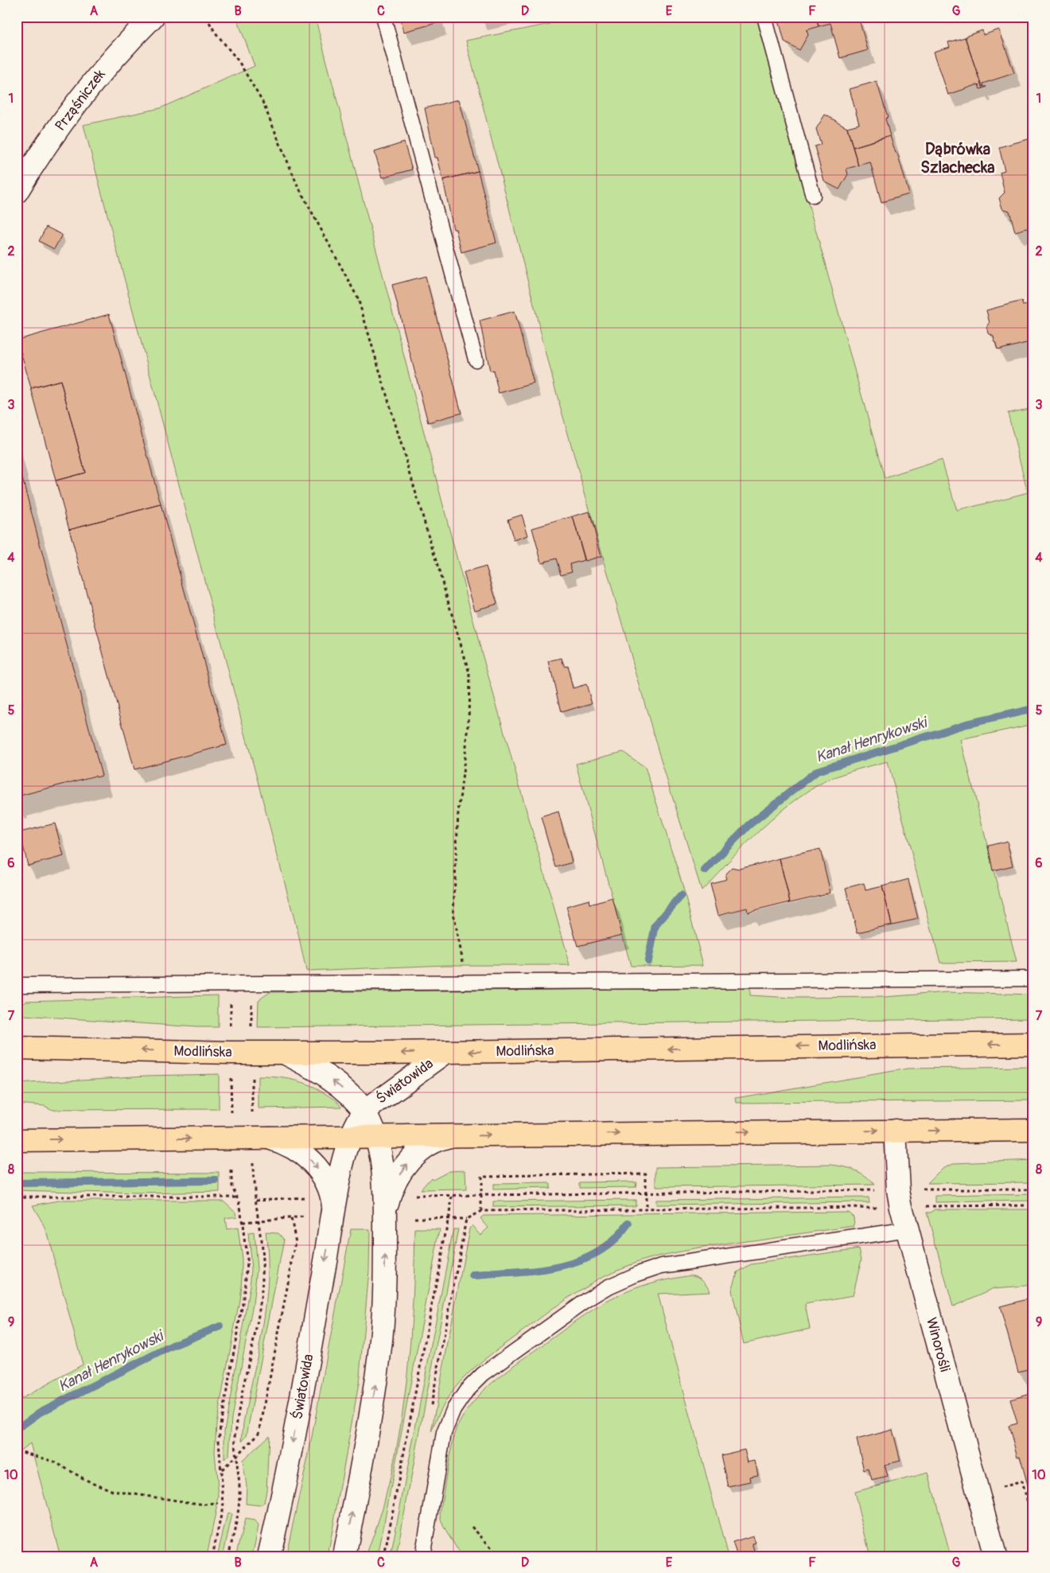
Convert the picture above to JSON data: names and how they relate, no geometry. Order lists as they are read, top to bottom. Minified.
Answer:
{"streets":{"main road":["Modlińska"],"street":["Prząśniczek","Światowida","Winorośli"]},"crossings":[["Modlińska","Światowida"]],"districts":["Dąbrówka Szlachecka"],"water":["Kanał Henrykowski"],"grid":{"columns":["A","B","C","D","E","F","G"],"rows":["1","2","3","4","5","6","7","8","9","10"]}}
